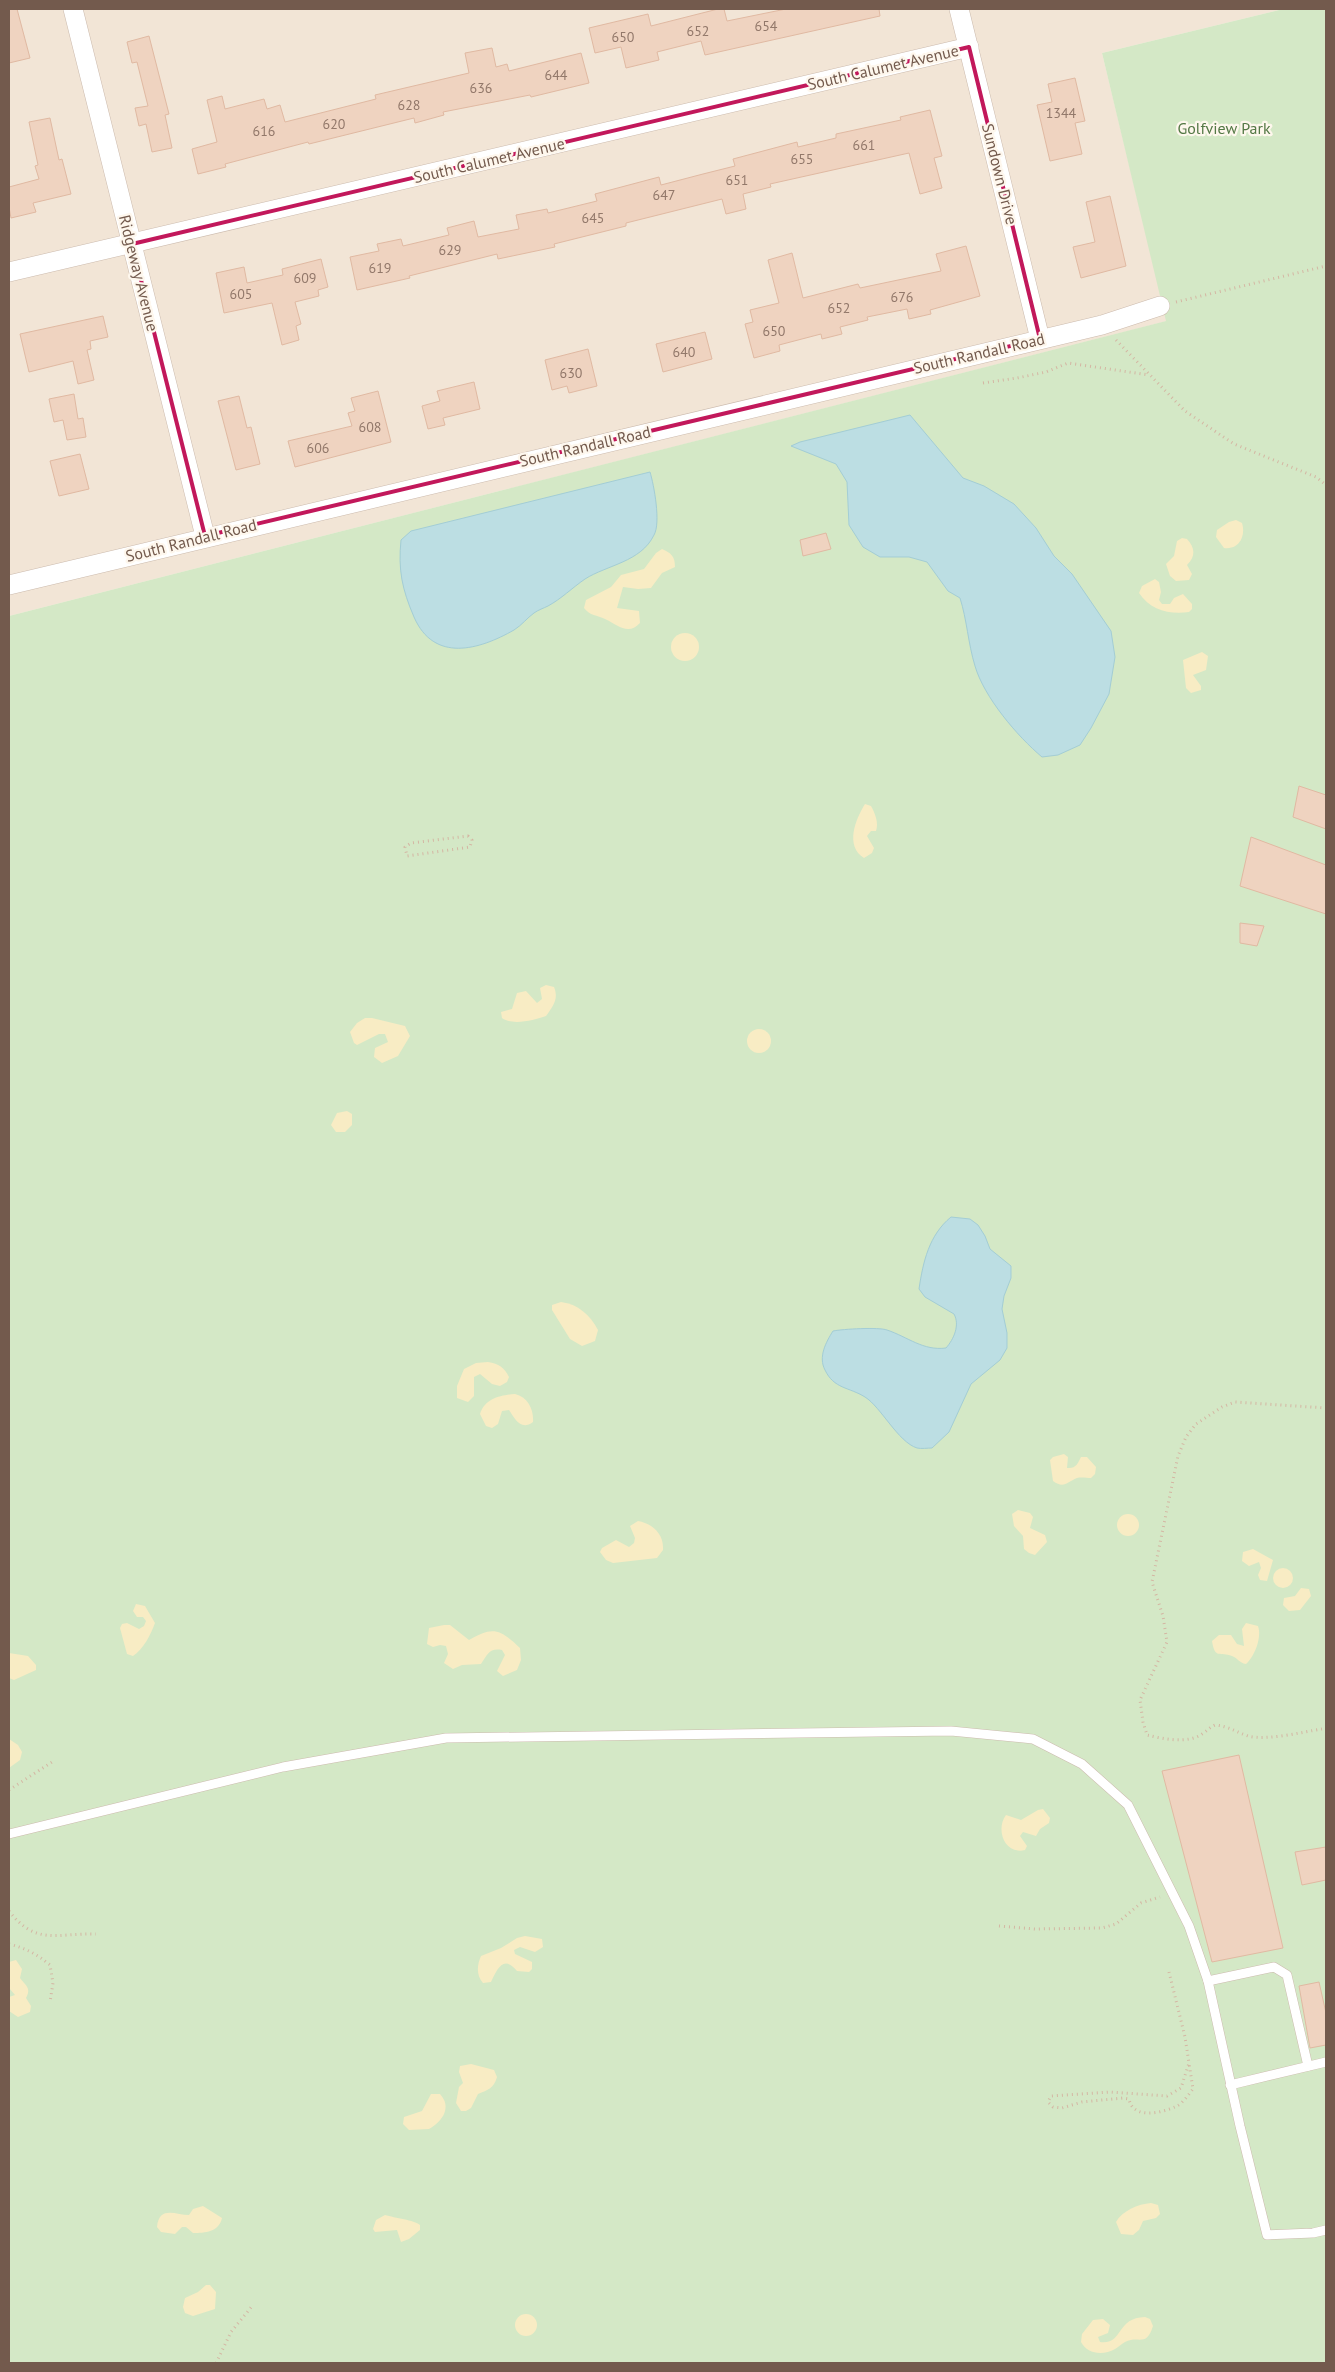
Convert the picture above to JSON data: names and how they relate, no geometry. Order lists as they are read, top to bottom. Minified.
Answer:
{"streets":{"street":["South Calumet Avenue","Sundown Drive","Ridgeway Avenue","South Randall Road"]},"crossings":[["South Calumet Avenue","Sundown Drive"],["South Calumet Avenue","Ridgeway Avenue"],["Sundown Drive","South Randall Road"],["Ridgeway Avenue","South Randall Road"]],"parks":["Golfview Park"],"house_numbers":["654","652","650","644","636","628","1344","620","616","661","655","651","647","645","629","619","609","605","676","652","650","640","630","608","606"]}
